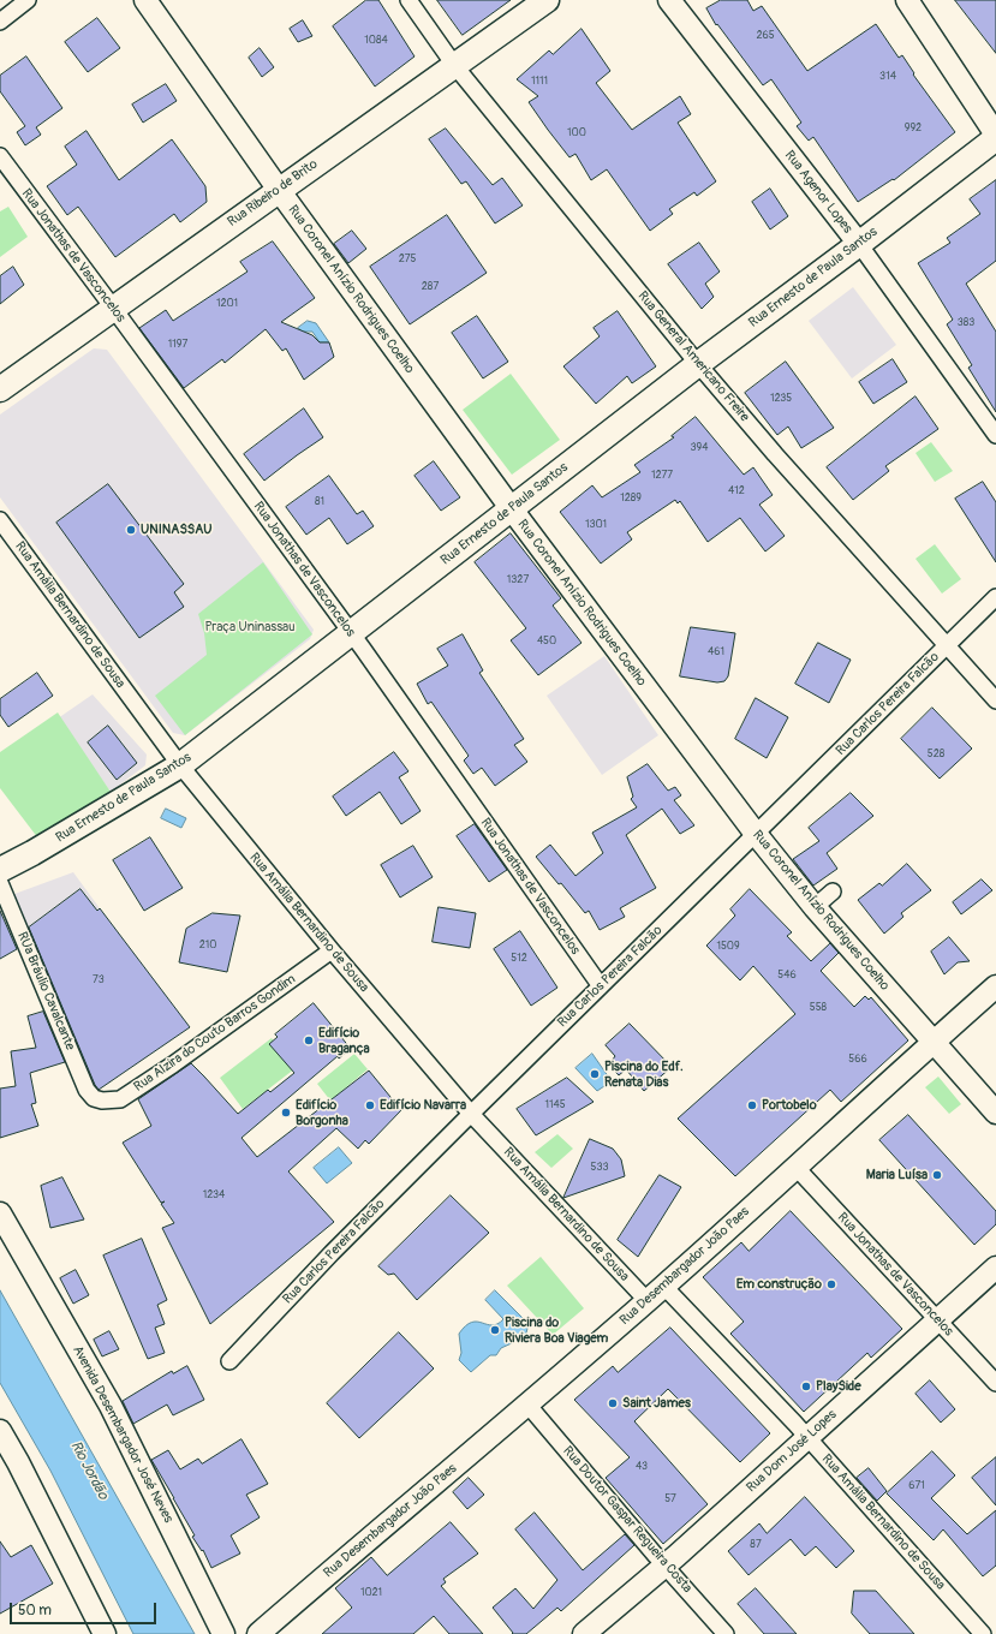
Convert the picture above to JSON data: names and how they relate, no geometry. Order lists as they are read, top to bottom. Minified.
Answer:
{"streets":{"main road":["Rua Ribeiro de Brito","Rua Ernesto de Paula Santos"],"street":["Rua Agenor Lopes","Rua Jonathas de Vasconcelos","Rua Coronel Anízio Rodrigues Coelho","Rua General Americano Freire","Rua Amália Bernardino de Sousa","Rua Carlos Pereira Falcão","RUa Bráulio Cavalcante","Rua Alzira do Couto Barros Gondim","Rua Desembargador João Paes","Avenida Desembargador José Neves","Rua Dom José Lopes","Rua Doutor Gaspar Regueira Costa"]},"crossings":[["Rua Agenor Lopes","Rua Ernesto de Paula Santos"],["Rua Ribeiro de Brito","Rua Jonathas de Vasconcelos"],["Rua Ribeiro de Brito","Rua Coronel Anízio Rodrigues Coelho"],["Rua Ribeiro de Brito","Rua General Americano Freire"],["Rua Jonathas de Vasconcelos","Rua Ernesto de Paula Santos"],["Rua Jonathas de Vasconcelos","Rua Carlos Pereira Falcão"],["Rua Jonathas de Vasconcelos","Rua Desembargador João Paes"],["Rua Jonathas de Vasconcelos","Rua Dom José Lopes"],["Rua Ernesto de Paula Santos","Rua Coronel Anízio Rodrigues Coelho"],["Rua Ernesto de Paula Santos","Rua General Americano Freire"],["Rua Ernesto de Paula Santos","Rua Amália Bernardino de Sousa"],["Rua Coronel Anízio Rodrigues Coelho","Rua Carlos Pereira Falcão"],["Rua Coronel Anízio Rodrigues Coelho","Rua Desembargador João Paes"],["Rua General Americano Freire","Rua Carlos Pereira Falcão"],["Rua Amália Bernardino de Sousa","Rua Carlos Pereira Falcão"],["Rua Amália Bernardino de Sousa","Rua Alzira do Couto Barros Gondim"],["Rua Amália Bernardino de Sousa","Rua Desembargador João Paes"],["Rua Amália Bernardino de Sousa","Rua Dom José Lopes"],["RUa Bráulio Cavalcante","Rua Alzira do Couto Barros Gondim"],["Rua Desembargador João Paes","Rua Doutor Gaspar Regueira Costa"],["Rua Dom José Lopes","Rua Doutor Gaspar Regueira Costa"]],"water":["Rio Jordão"],"parks":["Praça Uninassau"],"places":["UNINASSAU","Edifício Bragança","Piscina do Edf. Renata Dias","Edifício Navarra","Portobelo","Edifício Borgonha","Maria Luísa","Em construção","Piscina do Riviera Boa Viagem","PlaySide","Saint James"],"house_numbers":["265","1084","314","1111","992","100","275","287","1201","383","1197","1235","394","1277","412","1289","81","1301","1327","450","461","528","210","1509","512","546","73","558","566","1145","533","1234","43","671","57","87","1021"],"scale_bar":"50 m"}
